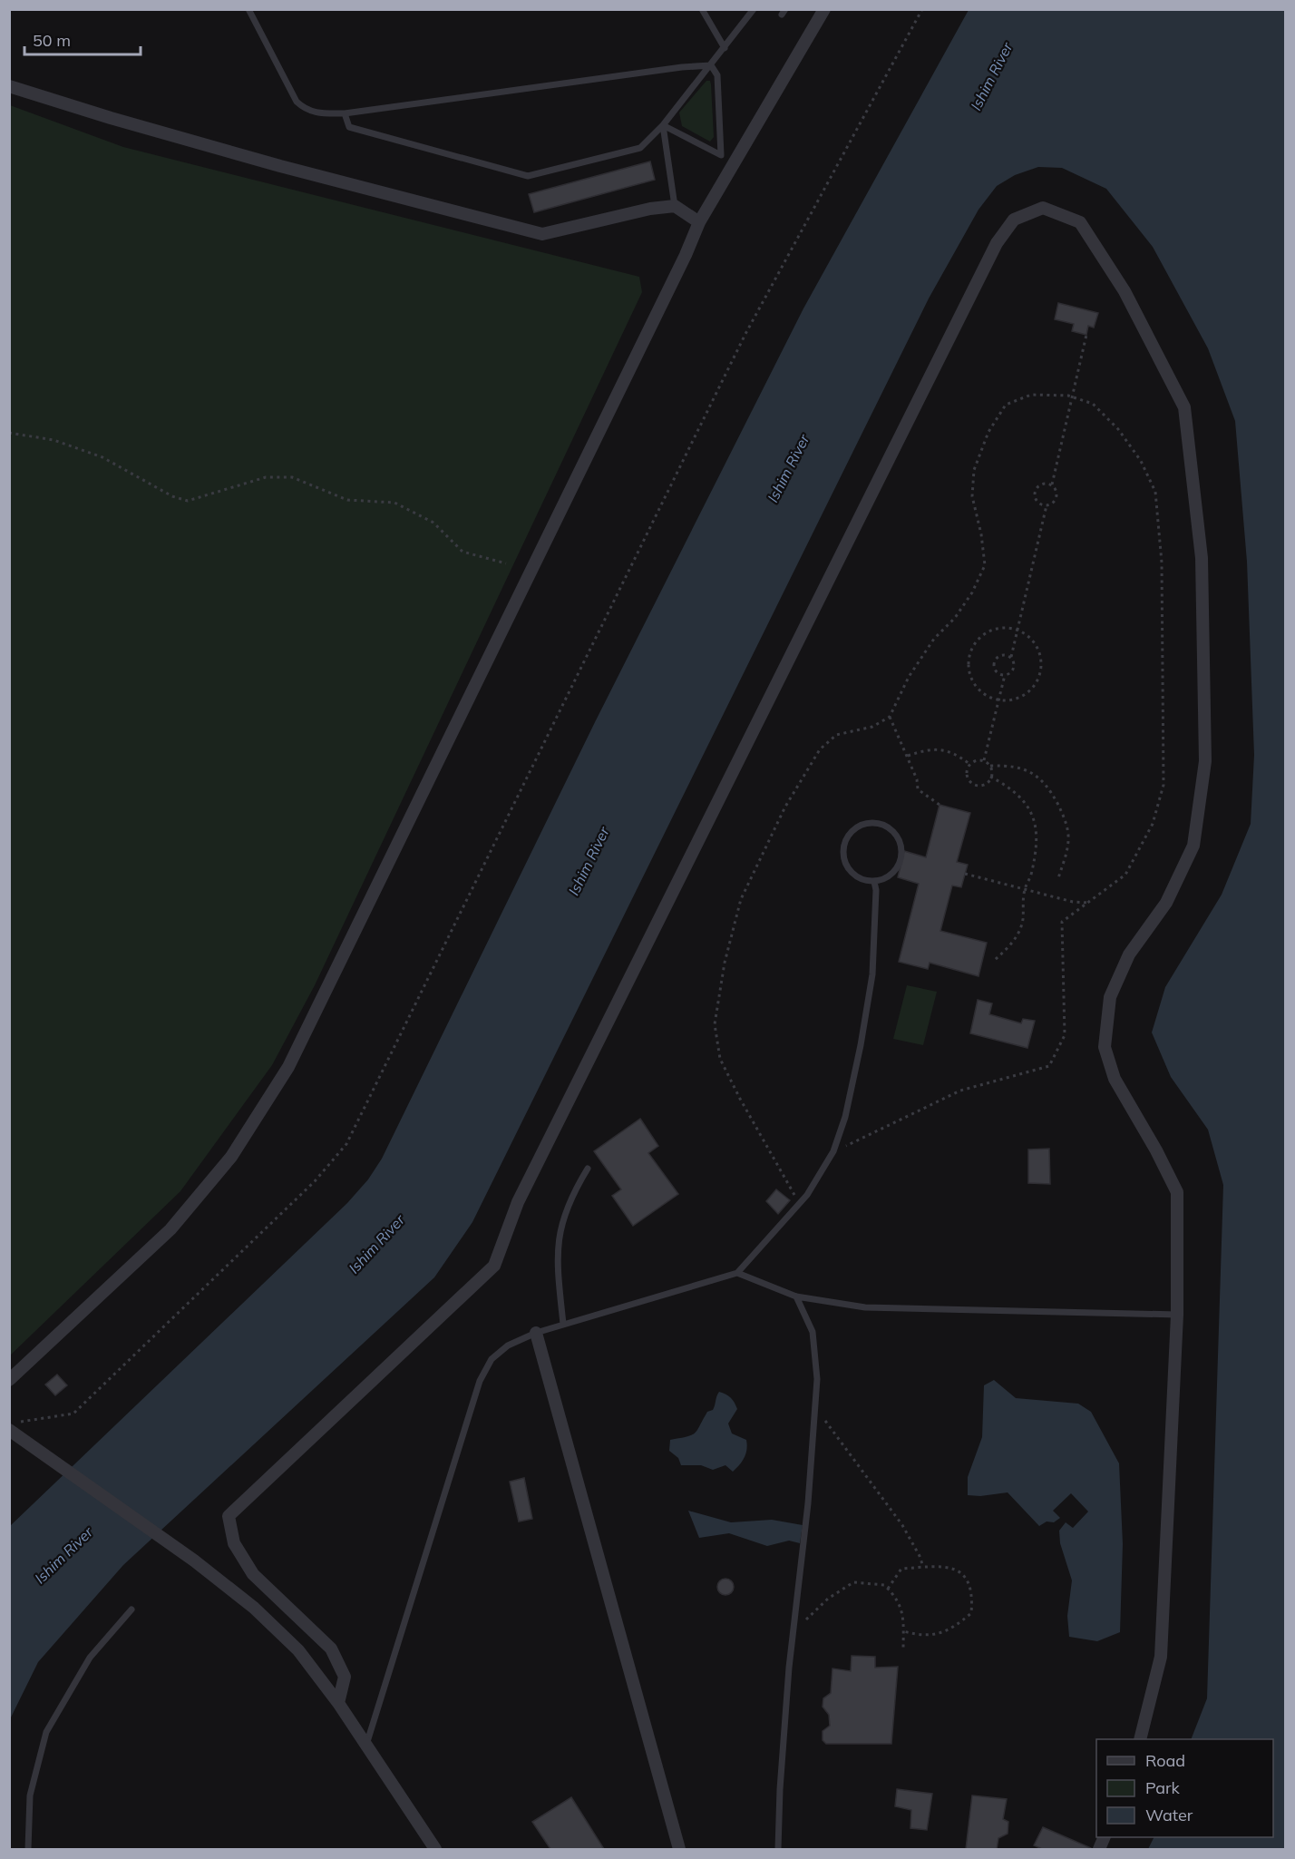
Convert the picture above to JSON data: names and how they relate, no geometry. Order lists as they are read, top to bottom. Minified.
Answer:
{"water":["Ishim River"],"legend":["Road","Park","Water"],"scale_bar":"50 m"}
